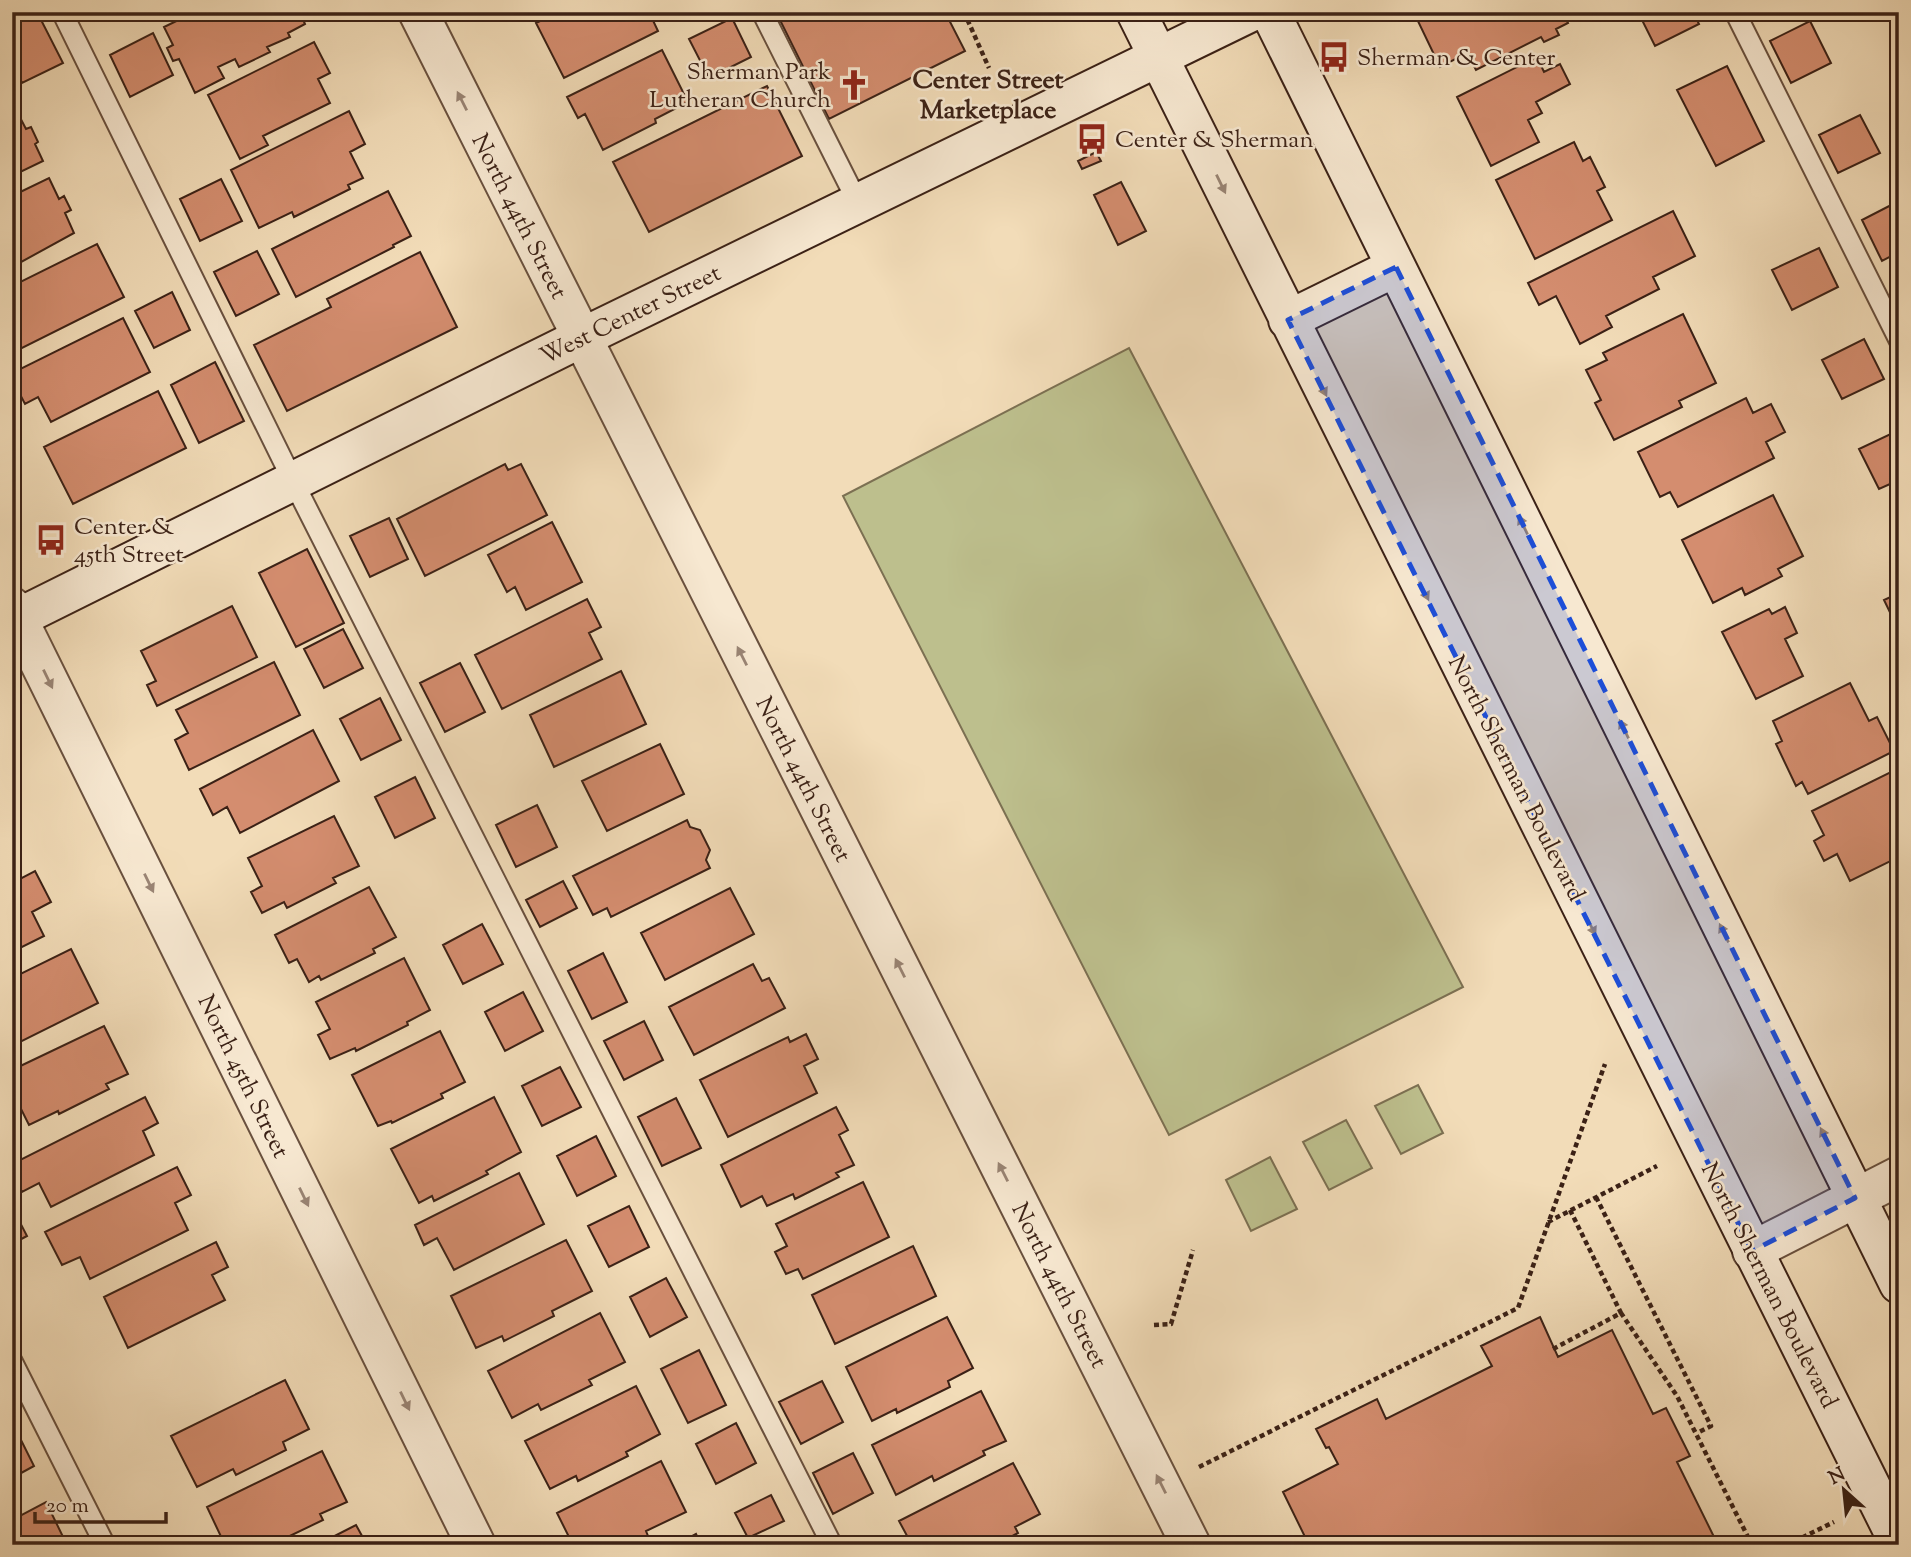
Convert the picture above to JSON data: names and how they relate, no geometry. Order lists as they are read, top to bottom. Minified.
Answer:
{"streets":{"street":["North 44th Street","West Center Street","North Sherman Boulevard","North 45th Street"]},"crossings":[["North 44th Street","West Center Street"],["West Center Street","North Sherman Boulevard"],["West Center Street","North 45th Street"]],"one_way":["North 44th Street","North 45th Street"],"districts":["Center Street Marketplace"],"places":{"bus stop":["Sherman & Center","Center & Sherman","Center & 45th Street"],"church":["Sherman Park Lutheran Church"]},"scale_bar":"20 m","north":"top left"}
